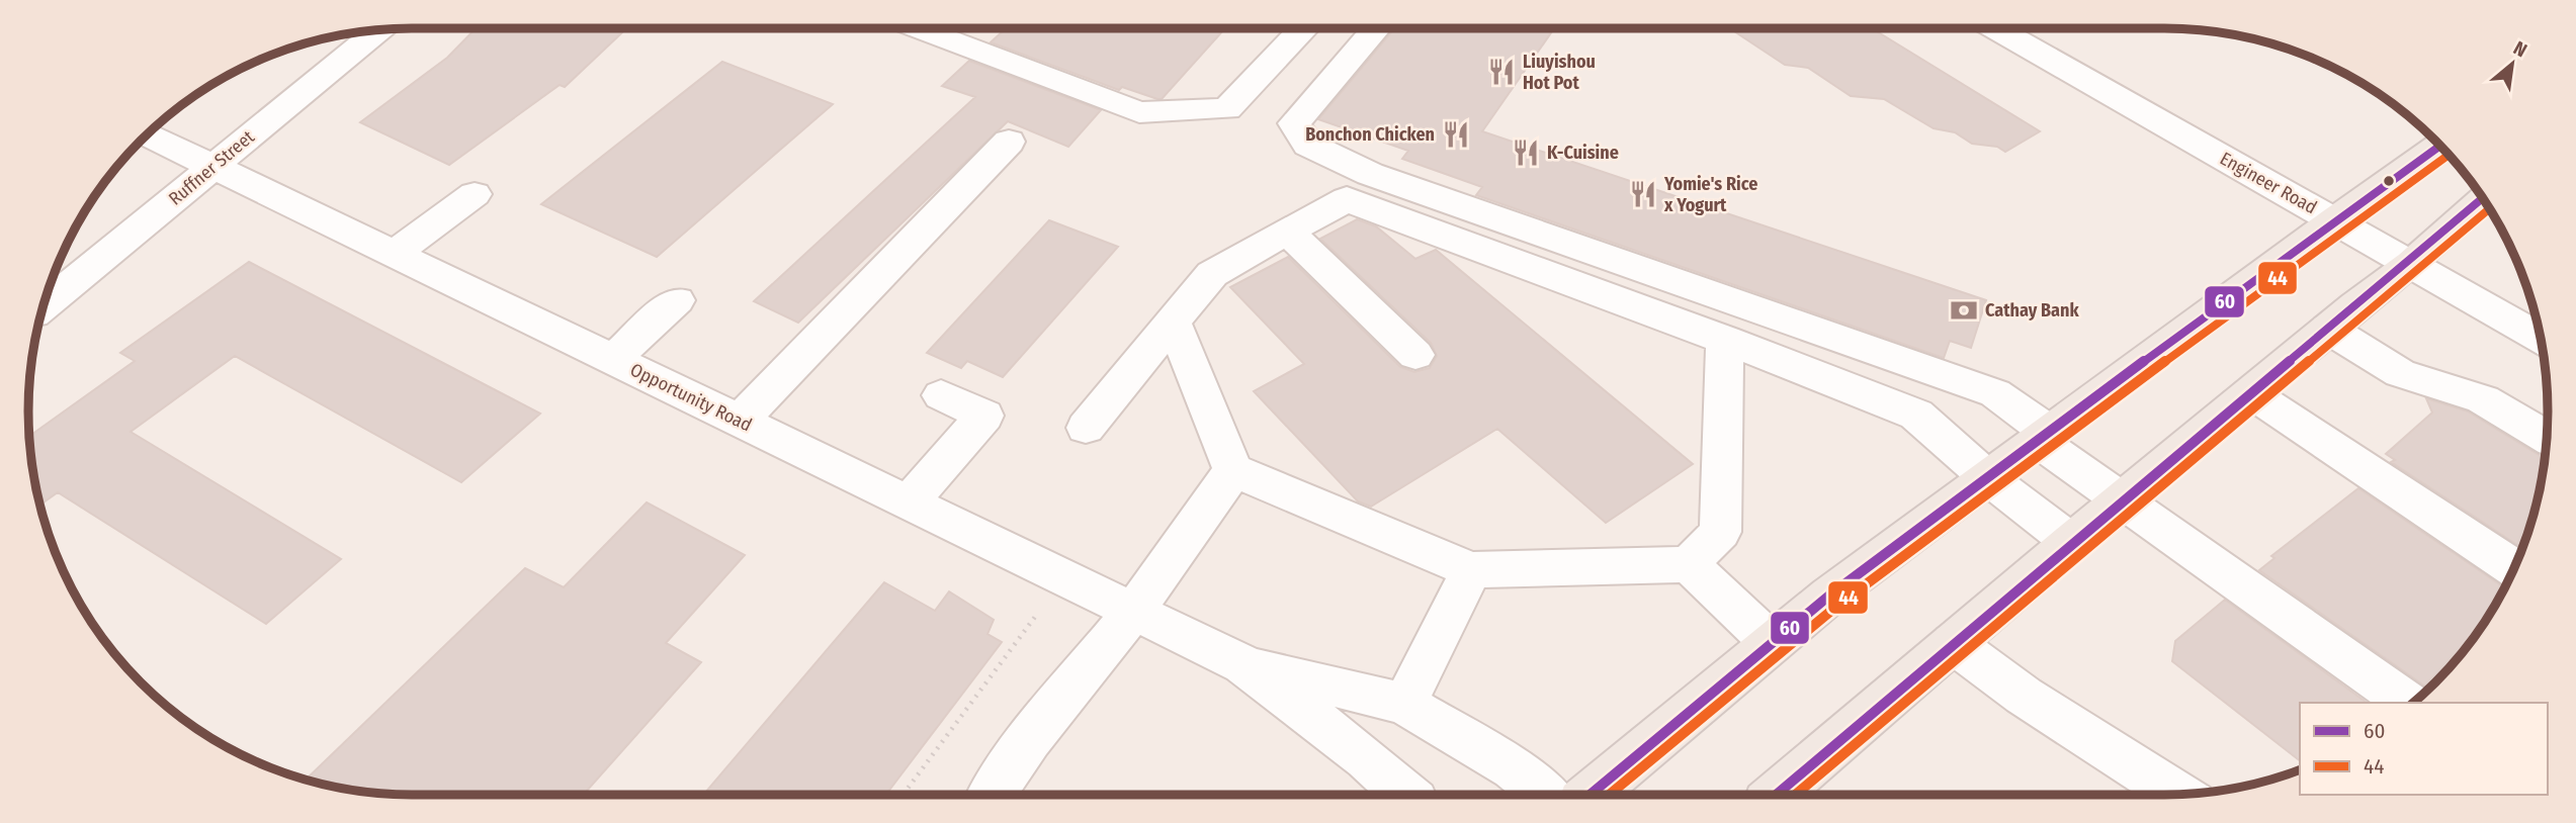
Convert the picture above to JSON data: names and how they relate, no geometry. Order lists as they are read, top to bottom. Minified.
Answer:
{"streets":{"street":["Ruffner Street","Engineer Road","Opportunity Road"]},"crossings":[["Ruffner Street","Opportunity Road"]],"places":{"restaurant":["Liuyishou Hot Pot","Bonchon Chicken","K-Cuisine","Yomie's Rice x Yogurt"],"bank":["Cathay Bank"]},"lines":["transit line 60","transit line 44"],"legend":["60","44"],"north":"top right"}
